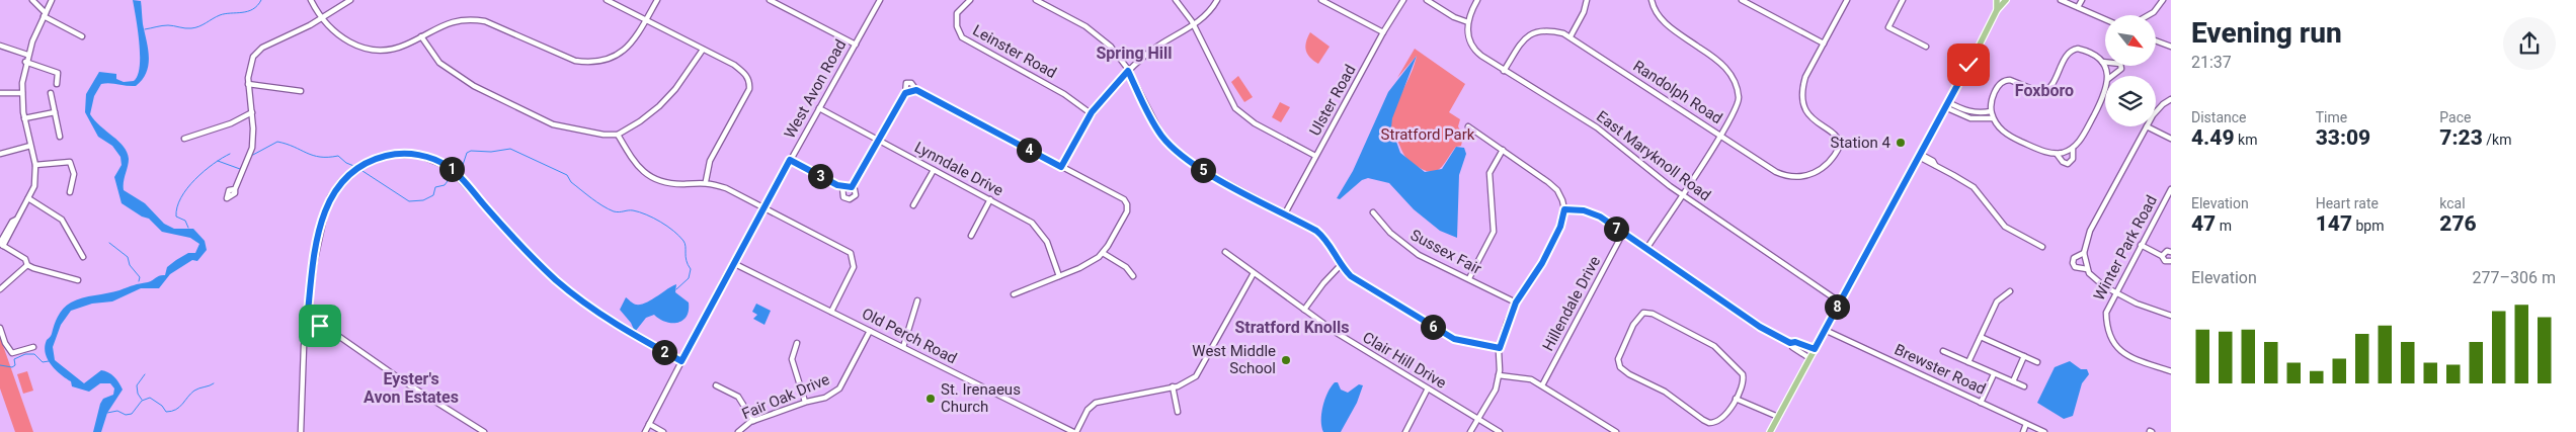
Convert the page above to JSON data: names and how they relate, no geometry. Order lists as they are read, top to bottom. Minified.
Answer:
{"streets":{"street":["Leinster Road","West Avon Road","Randolph Road","Ulster Road","East Maryknoll Road","Lynndale Drive","Winter Park Road","Sussex Fair","Hillendale Drive","Old Perch Road","Clair Hill Drive","Brewster Road","Fair Oak Drive"]},"crossings":[["West Avon Road","Lynndale Drive"],["West Avon Road","Old Perch Road"],["Randolph Road","East Maryknoll Road"],["Old Perch Road","Fair Oak Drive"]],"districts":["Spring Hill","Foxboro","Stratford Knolls","Eyster's Avon Estates"],"parks":["Stratford Park"],"places":["Station 4","West Middle School","St. Irenaeus Church"],"north":"bottom right","page":{"heading":["Evening run","21:37"],"stats":[["Distance","4.49 km"],["Time","33:09"],["Pace","7:23 /km"],["Elevation","47 m"],["Heart rate","147 bpm"],["kcal","276"]],"pins":["4","1","5","3","7","8","6","2"],"chart":["Elevation","277–306 m"]}}
